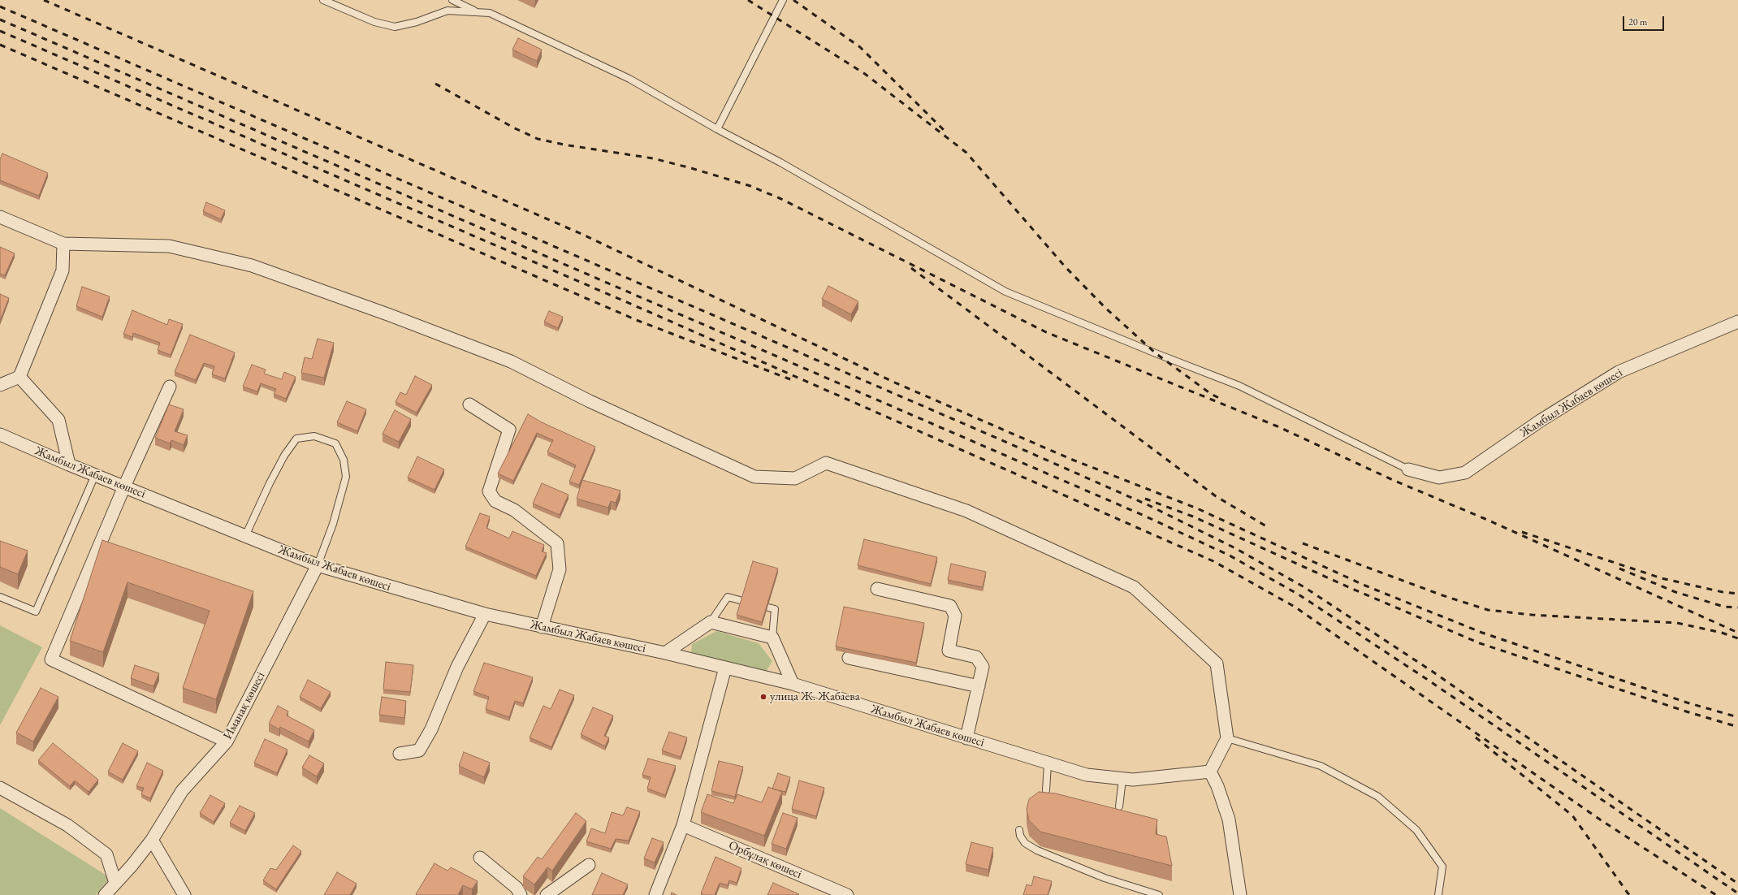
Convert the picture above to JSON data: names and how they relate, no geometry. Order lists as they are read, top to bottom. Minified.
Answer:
{"streets":{"street":["Жамбыл Жабаев көшесі","Иманақ көшесі","Орбұлақ көшесі"]},"crossings":[["Жамбыл Жабаев көшесі","Иманақ көшесі"]],"places":["улица Ж. Жабаева"],"scale_bar":"20 m"}
